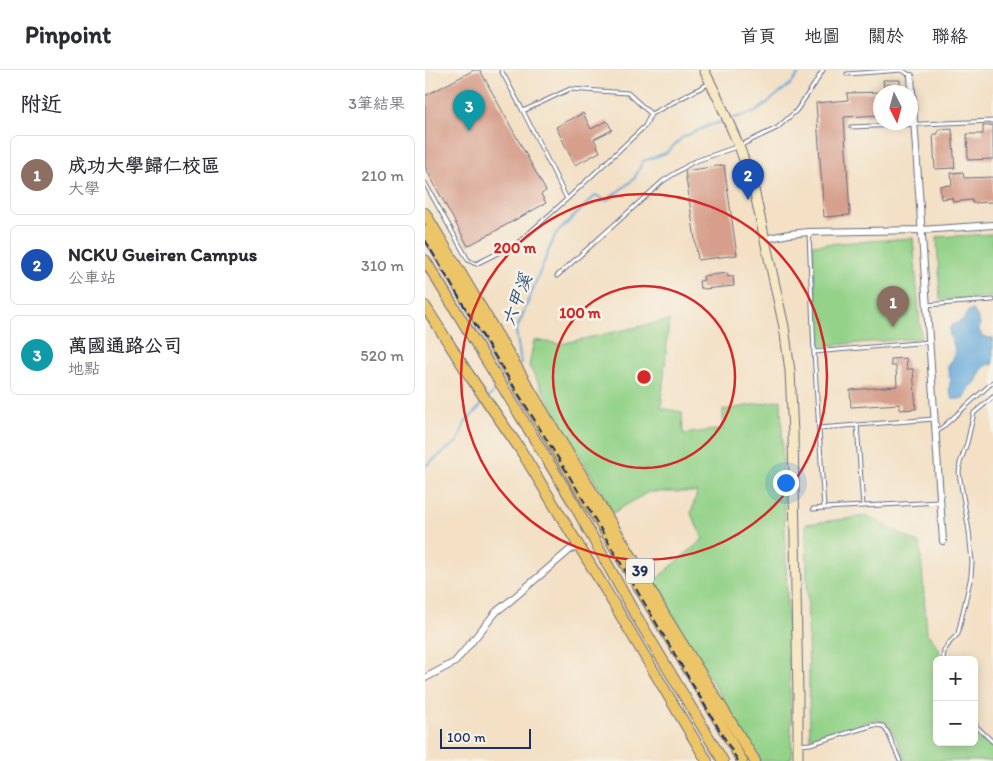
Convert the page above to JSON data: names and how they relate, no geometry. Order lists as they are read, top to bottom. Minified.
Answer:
{"streets":{"main road":["39"]},"water":["六甲溪"],"scale_bar":"100 m","north":"bottom","page":{"header":"Pinpoint","nav":["首頁","地圖","關於","聯絡"],"heading":["附近","3筆結果"],"pins":["3","2","1"],"list":[{"mark":"1","name":"成功大學歸仁校區","note":"大學","value":"210 m"},{"mark":"2","name":"NCKU Gueiren Campus","note":"公車站","value":"310 m"},{"mark":"3","name":"萬國通路公司","note":"地點","value":"520 m"}],"map_buttons":["+","−"],"scale":"100 m"},"rings":["200 m","100 m"]}
